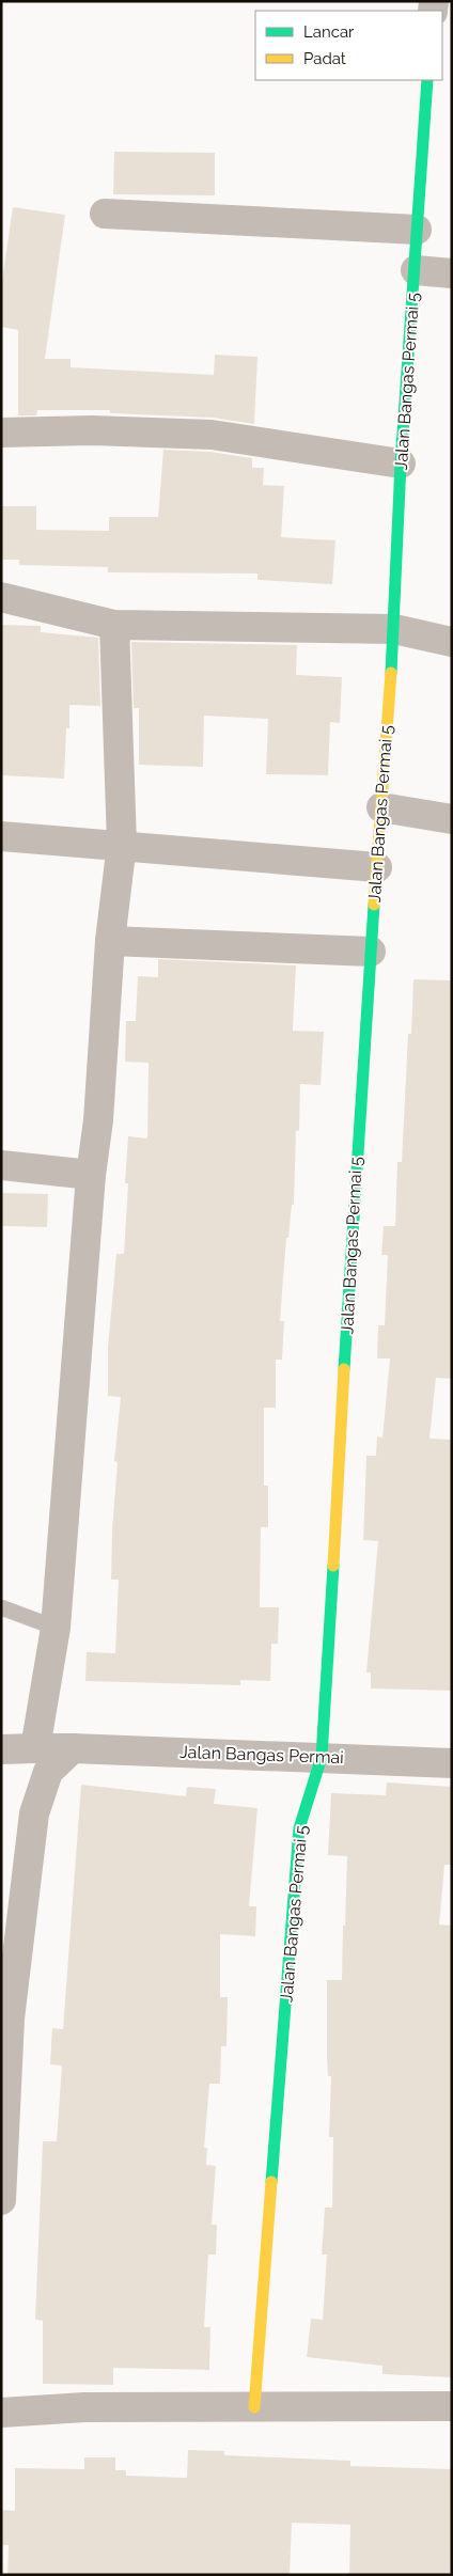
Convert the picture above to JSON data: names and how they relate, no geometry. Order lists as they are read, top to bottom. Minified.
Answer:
{"streets":{"street":["Jalan Bangas Permai 5","Jalan Bangas Permai"]},"crossings":[["Jalan Bangas Permai 5","Jalan Bangas Permai"]],"legend":["Lancar","Padat"]}
